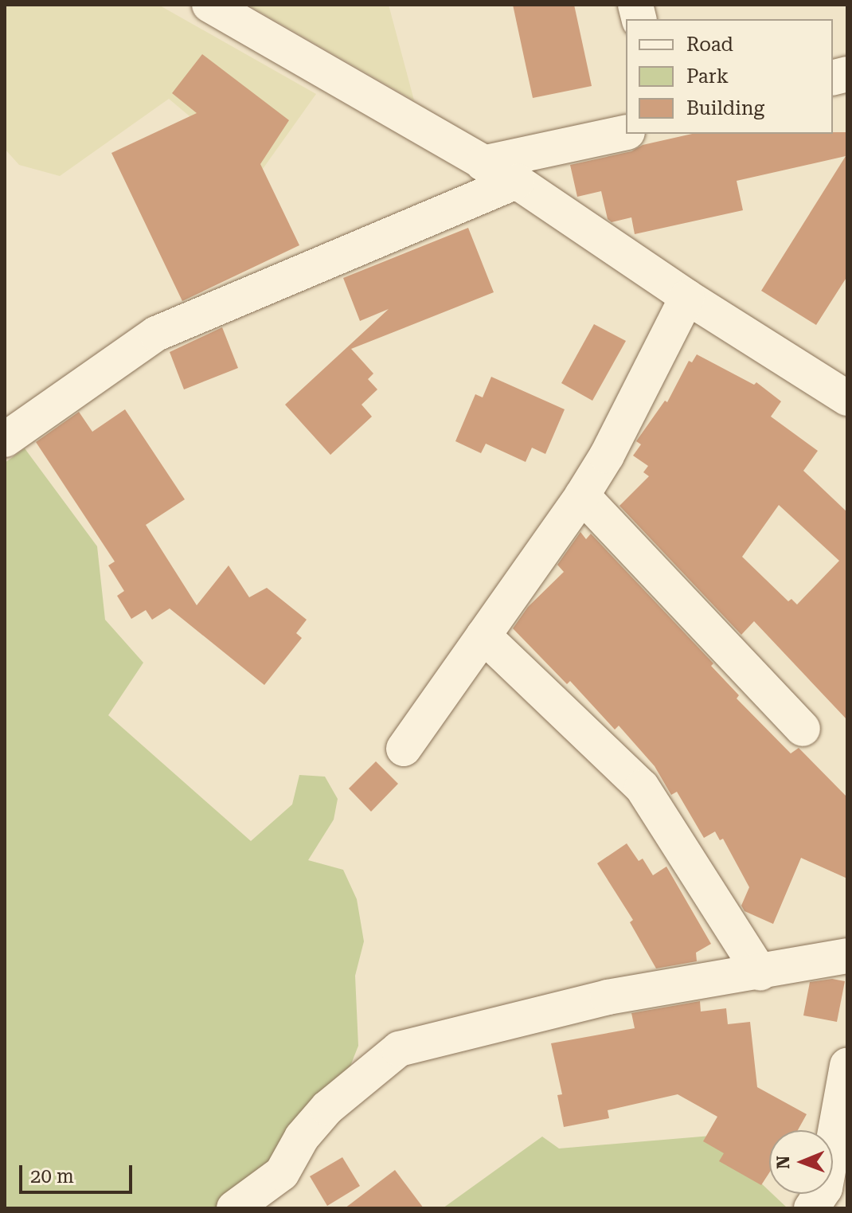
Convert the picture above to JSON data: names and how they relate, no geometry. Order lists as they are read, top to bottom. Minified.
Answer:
{"legend":["Road","Park","Building"],"scale_bar":"20 m","north":"left"}
